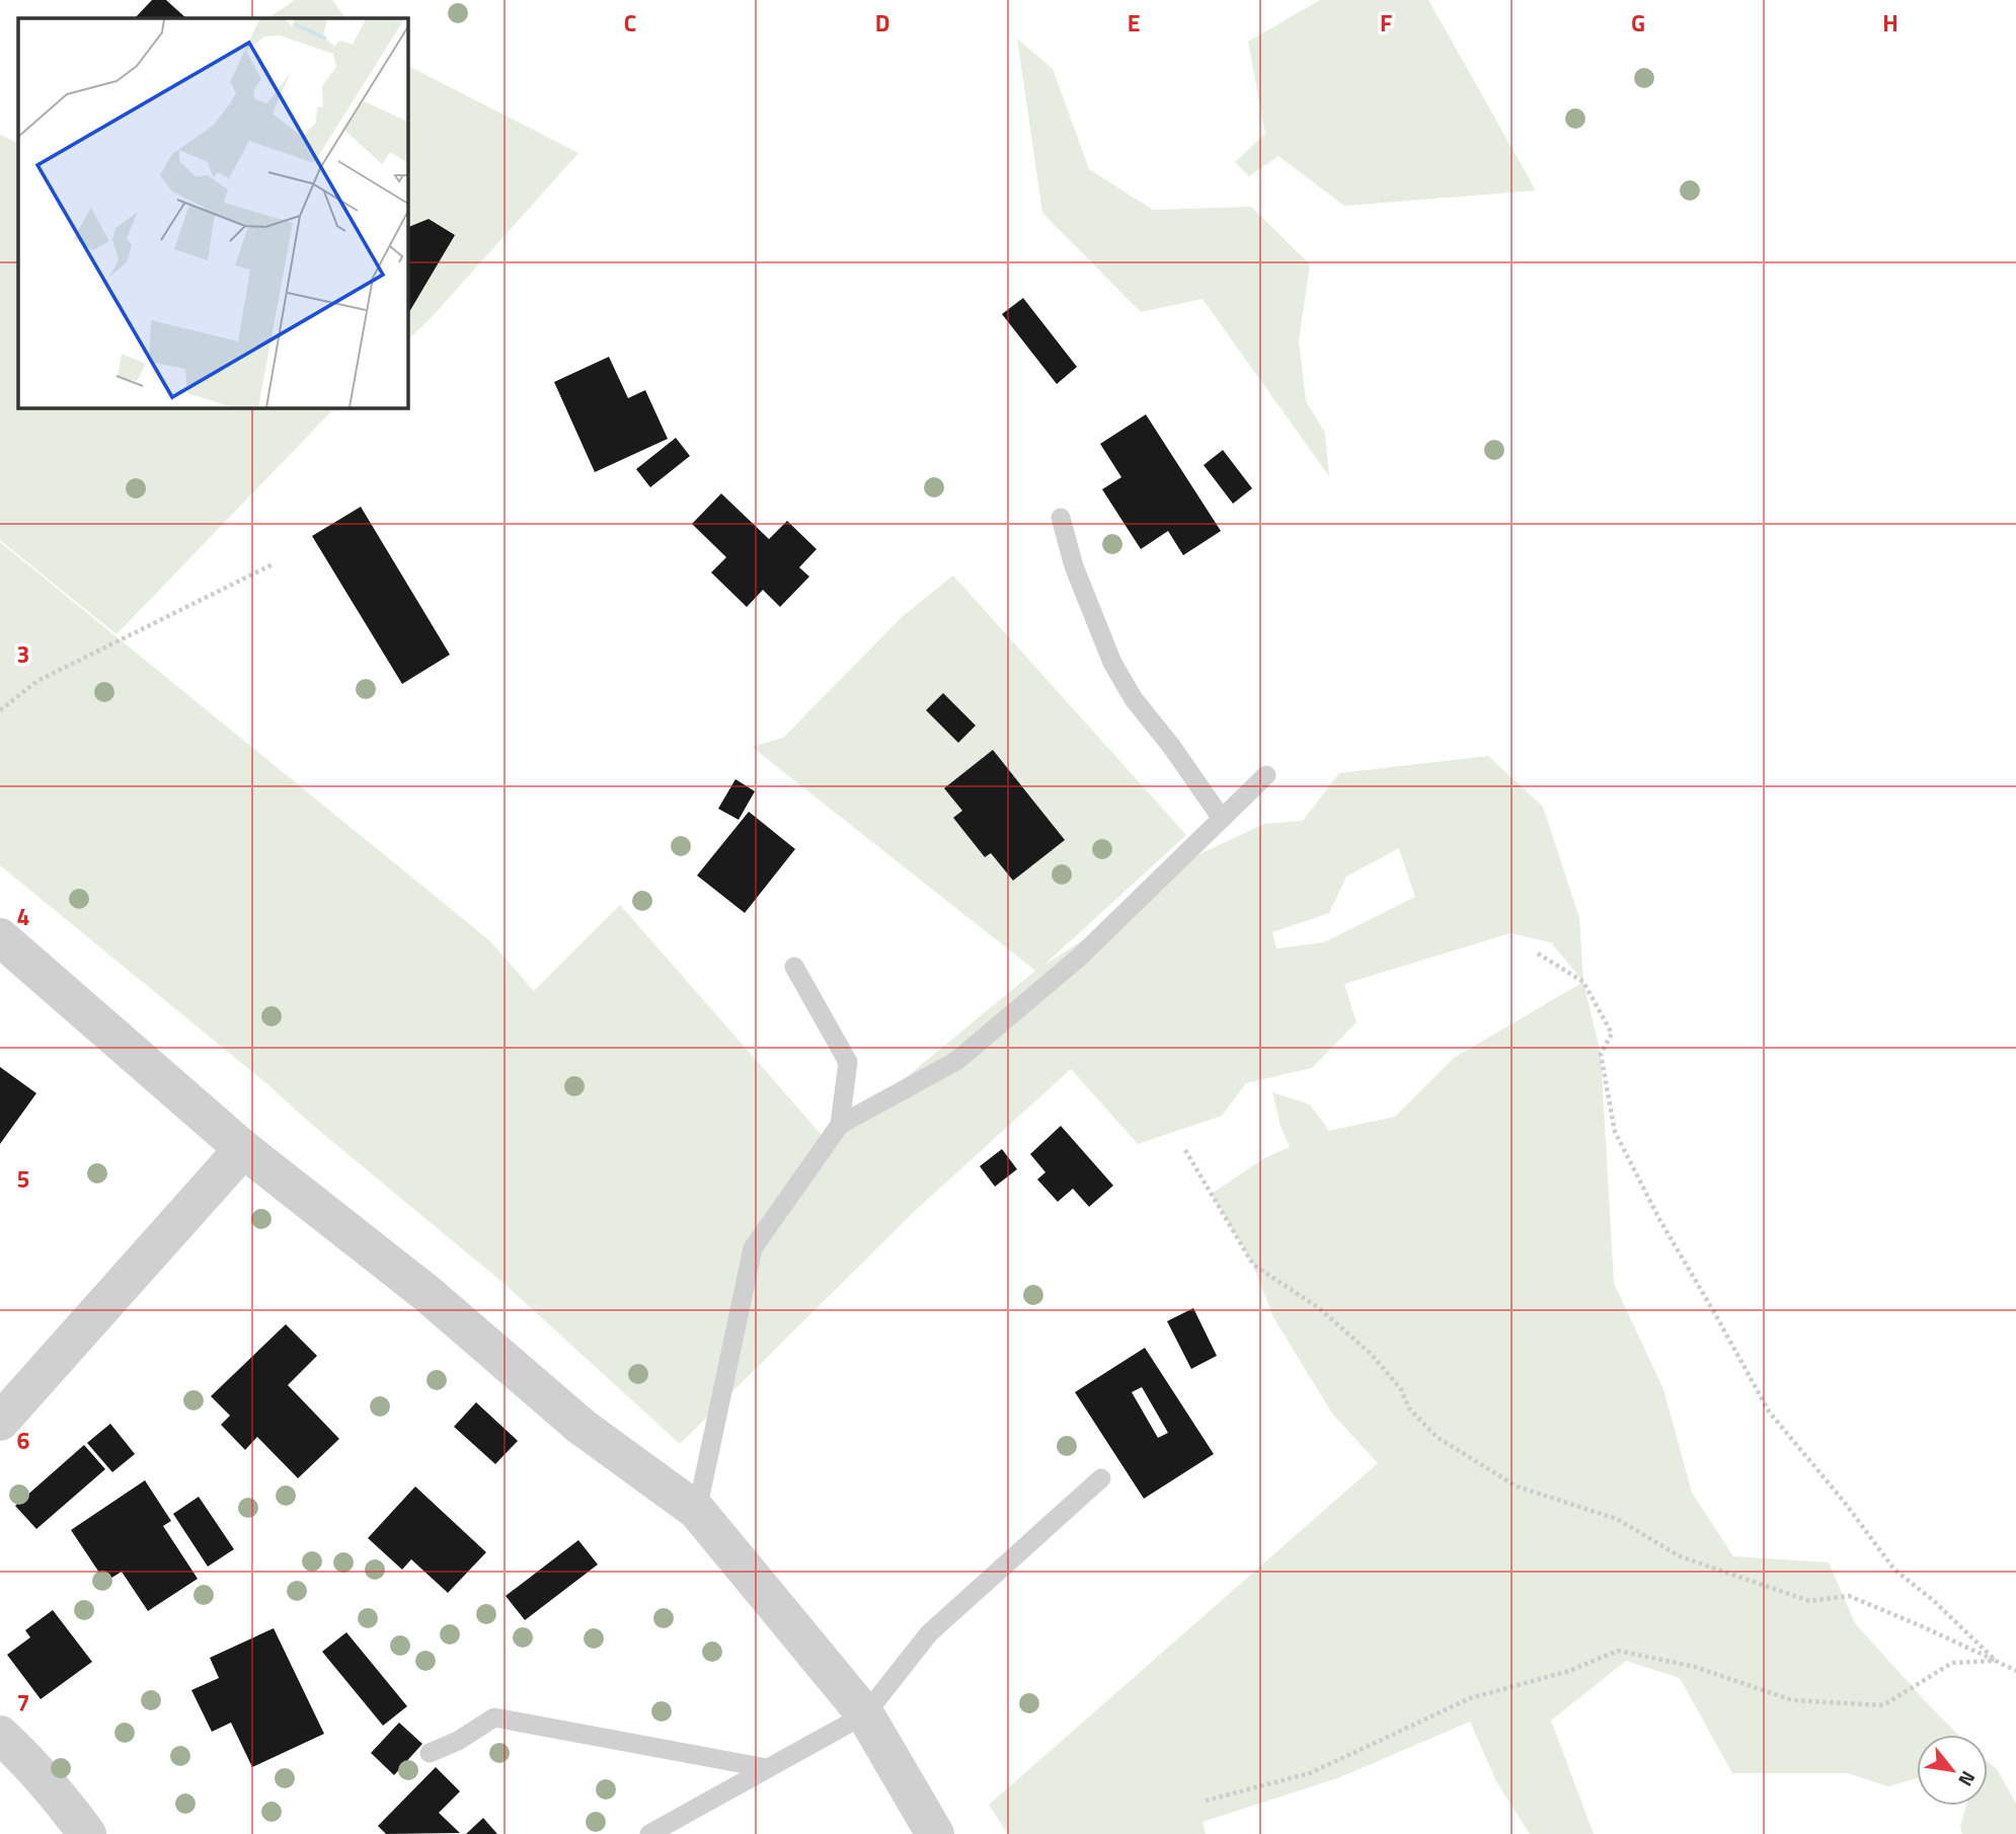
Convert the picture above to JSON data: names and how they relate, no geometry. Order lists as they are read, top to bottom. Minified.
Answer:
{"north":"bottom right","grid":{"columns":["C","D","E","F","G","H"],"rows":["3","4","5","6","7"]}}
